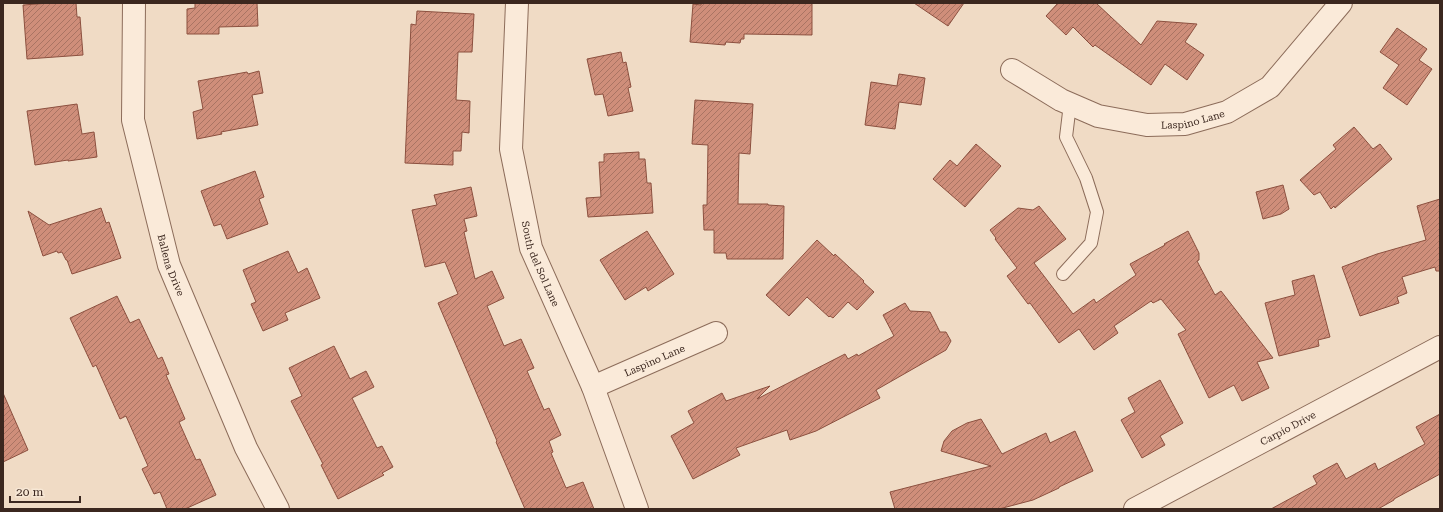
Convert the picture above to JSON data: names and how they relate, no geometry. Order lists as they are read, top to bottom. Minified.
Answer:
{"streets":{"street":["Laspino Lane","South del Sol Lane","Ballena Drive","Carpio Drive"]},"crossings":[["Laspino Lane","South del Sol Lane"]],"scale_bar":"20 m"}
